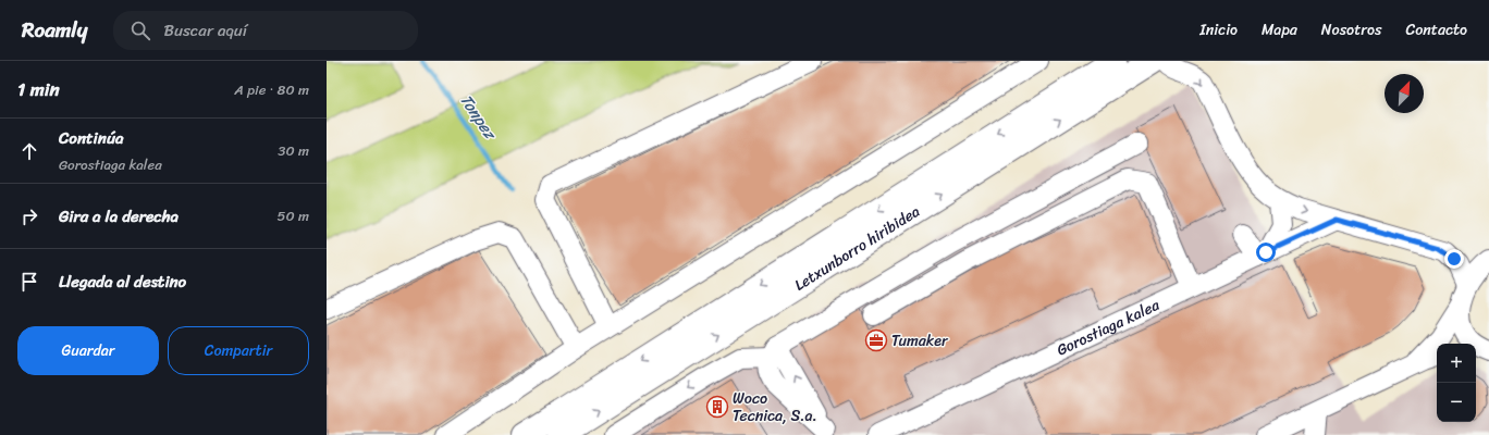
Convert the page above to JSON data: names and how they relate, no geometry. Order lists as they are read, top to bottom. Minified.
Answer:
{"streets":{"main road":["Letxunborro hiribidea"],"street":["Gorostiaga kalea"]},"water":["Tonpez"],"places":{"office":["Tumaker"],"building":["Woco Tecnica, S.a."]},"north":"top right","page":{"header":"Roamly","search":"Buscar aquí","nav":["Inicio","Mapa","Nosotros","Contacto"],"heading":["1 min","A pie · 80 m"],"list":[["Continúa","Gorostiaga kalea","30 m"],["Gira a la derecha","50 m"],"Llegada al destino"],"buttons":["Guardar","Compartir"],"map_buttons":["+","−"]}}
